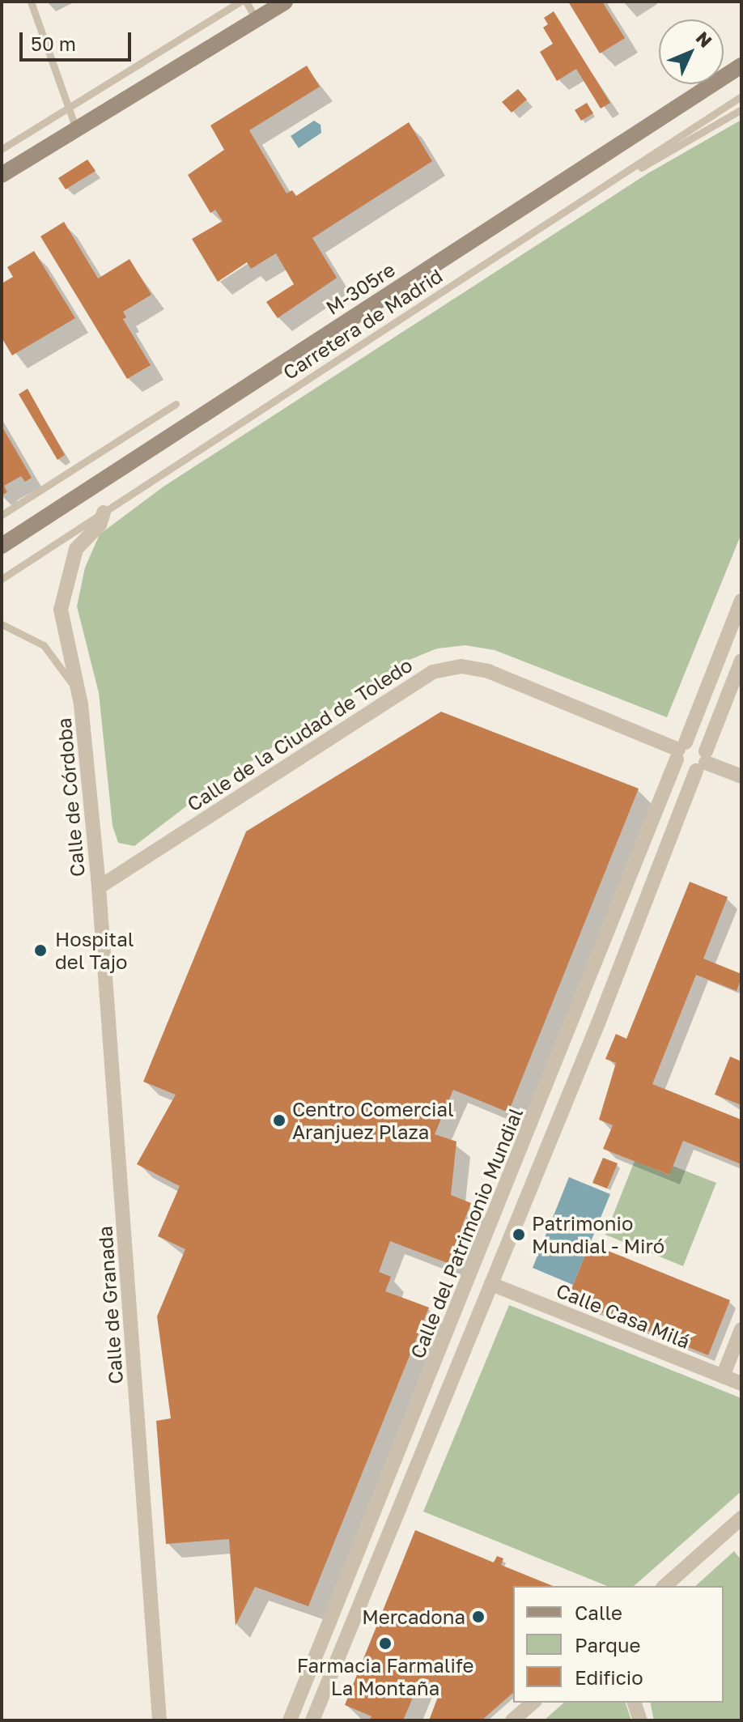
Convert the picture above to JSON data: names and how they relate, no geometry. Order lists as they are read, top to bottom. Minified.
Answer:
{"streets":{"main road":["M-305re"],"street":["Calle de la Ciudad de Toledo","Calle de Córdoba","Calle del Patrimonio Mundial","Calle de Granada","Calle Casa Milá"],"lane":["Carretera de Madrid"]},"crossings":[["Carretera de Madrid","Calle de Córdoba"],["Calle de la Ciudad de Toledo","Calle de Córdoba"],["Calle de la Ciudad de Toledo","Calle del Patrimonio Mundial"],["Calle de la Ciudad de Toledo","Calle de Granada"],["Calle de Córdoba","Calle de Granada"]],"places":["Hospital del Tajo","Centro Comercial Aranjuez Plaza","Patrimonio Mundial - Miró","Mercadona","Farmacia Farmalife La Montaña"],"legend":["Calle","Parque","Edificio"],"scale_bar":"50 m","north":"top right"}
